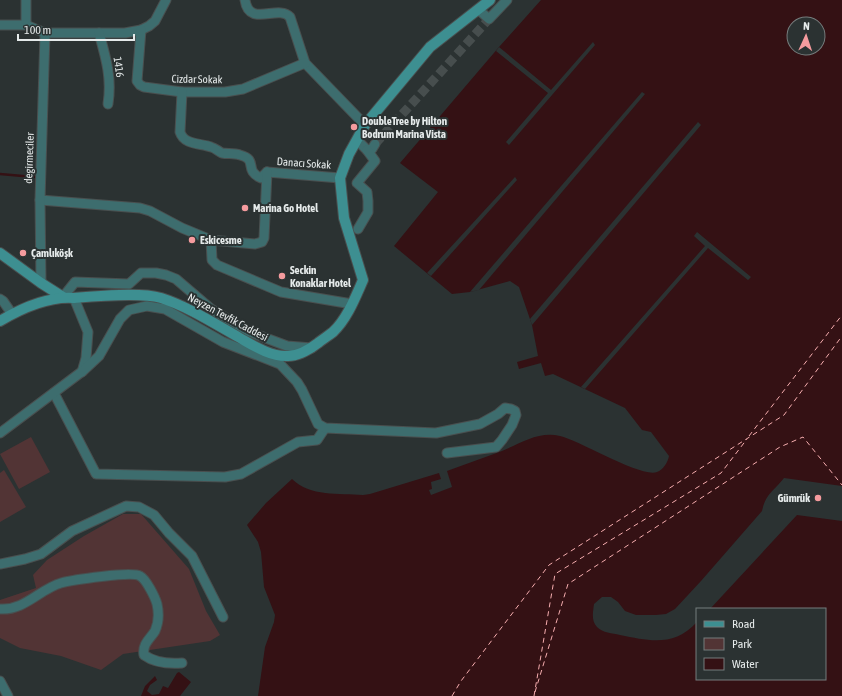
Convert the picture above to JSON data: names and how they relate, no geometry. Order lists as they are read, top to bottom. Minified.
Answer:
{"streets":{"main road":["Neyzen Tevfik Caddesi"],"street":["1416","Cizdar Sokak","degirmeciler","Danacı Sokak"]},"crossings":[["Cizdar Sokak","Danacı Sokak"],["Danacı Sokak","Neyzen Tevfik Caddesi"]],"places":["DoubleTree by Hilton Bodrum Marina Vista","Marina Go Hotel","Eskicesme","Çamlıköşk","Seckin Konaklar Hotel","Gümrük"],"legend":["Road","Park","Water"],"scale_bar":"100 m","north":"top"}
